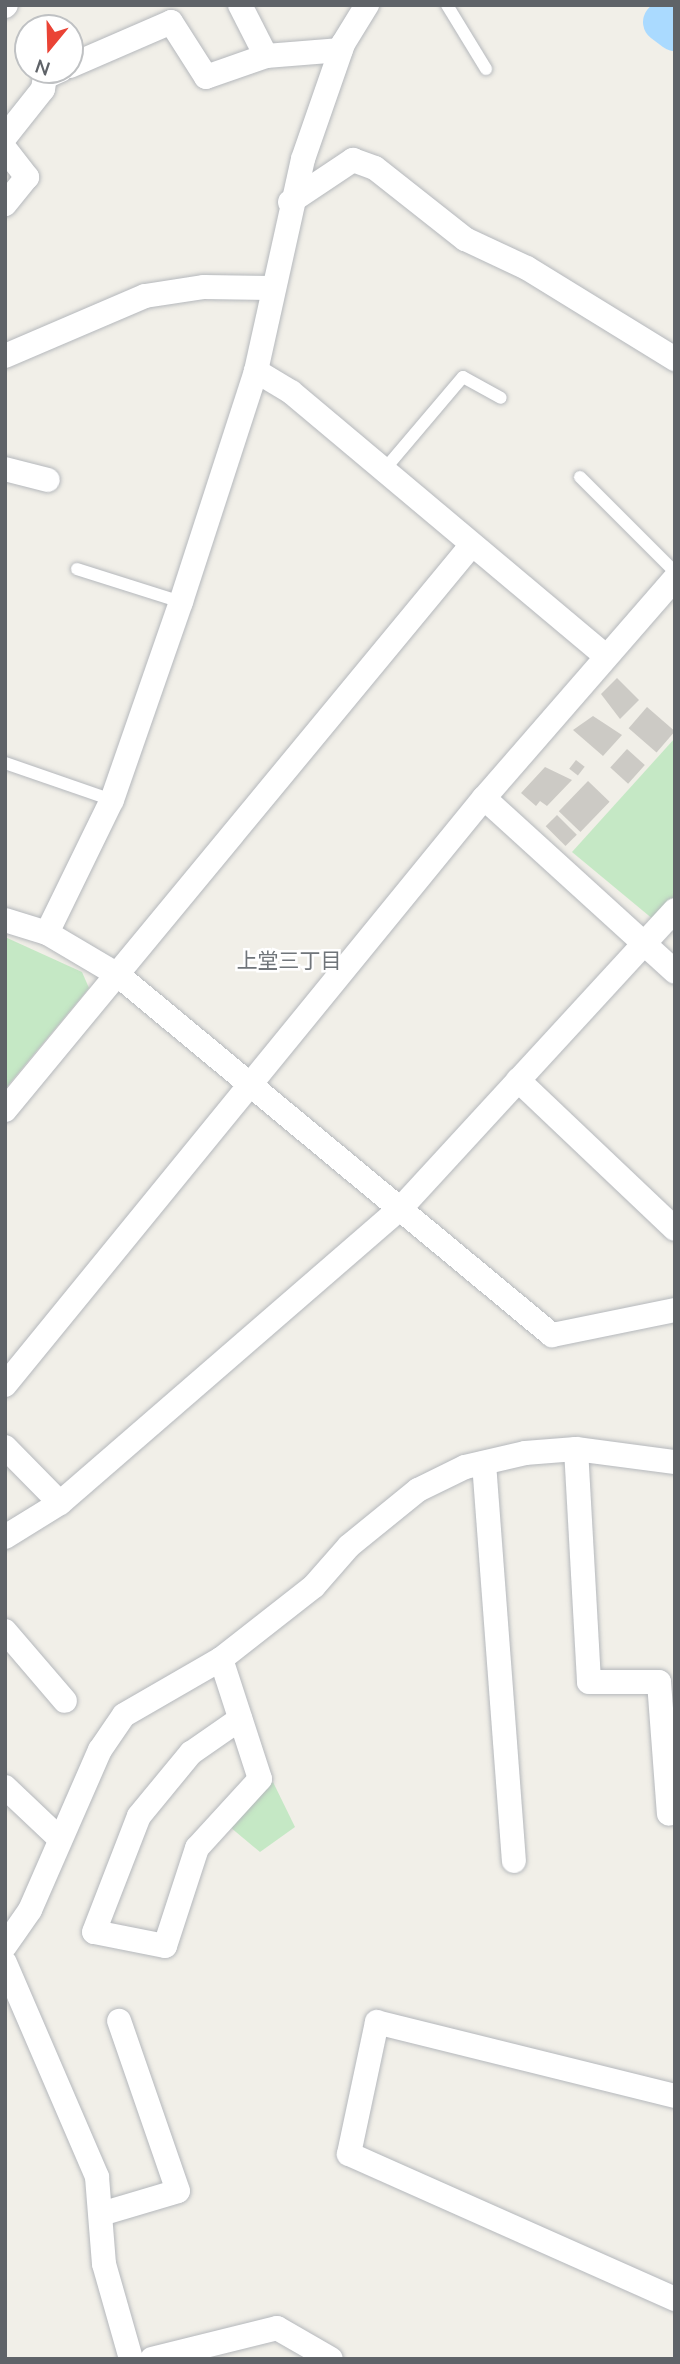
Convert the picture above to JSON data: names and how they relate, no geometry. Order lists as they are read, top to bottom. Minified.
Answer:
{"districts":["上堂三丁目"],"north":"bottom"}
